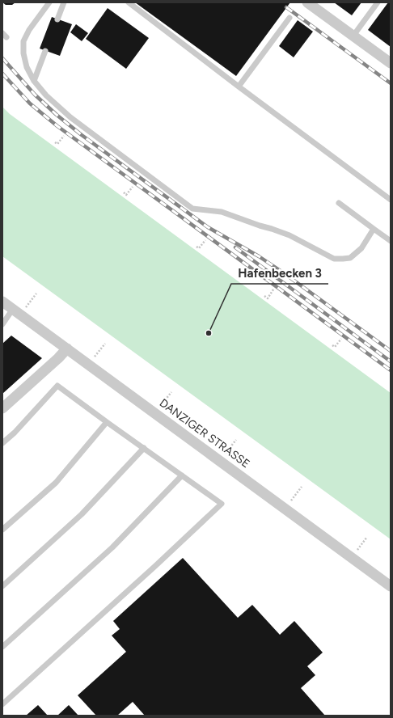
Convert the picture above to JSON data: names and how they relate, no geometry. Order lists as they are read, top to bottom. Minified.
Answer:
{"streets":{"street":["DANZIGER STRASSE"]},"places":["Hafenbecken 3"]}
